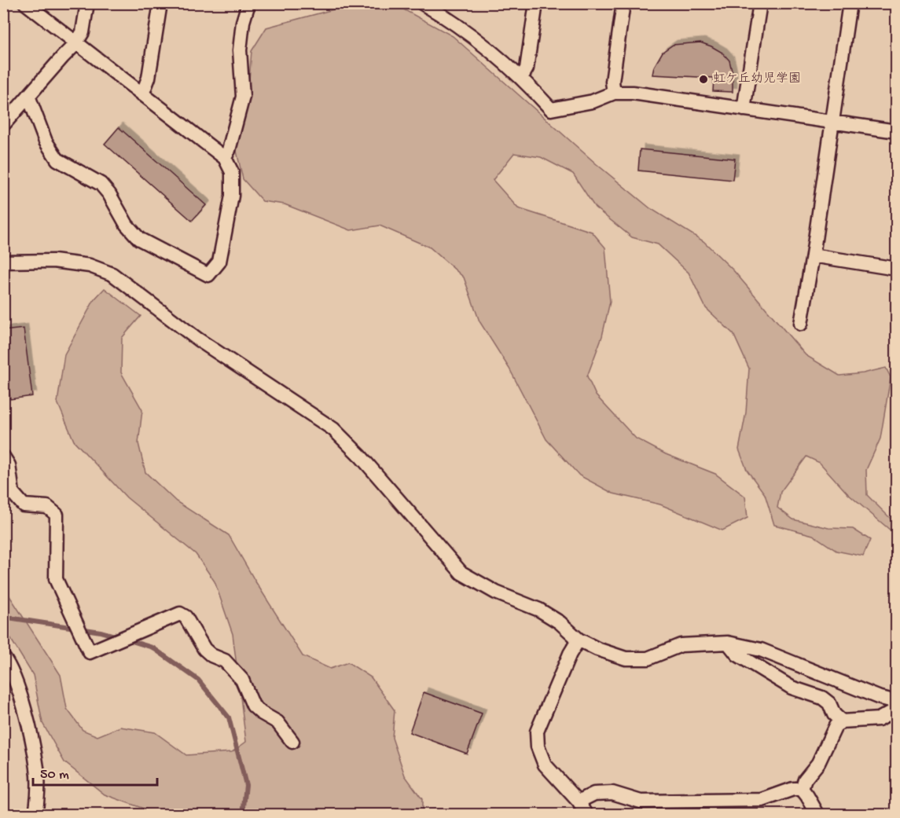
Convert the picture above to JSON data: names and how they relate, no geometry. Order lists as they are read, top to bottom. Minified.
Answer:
{"places":["虹ケ丘幼児学園"],"scale_bar":"50 m"}
